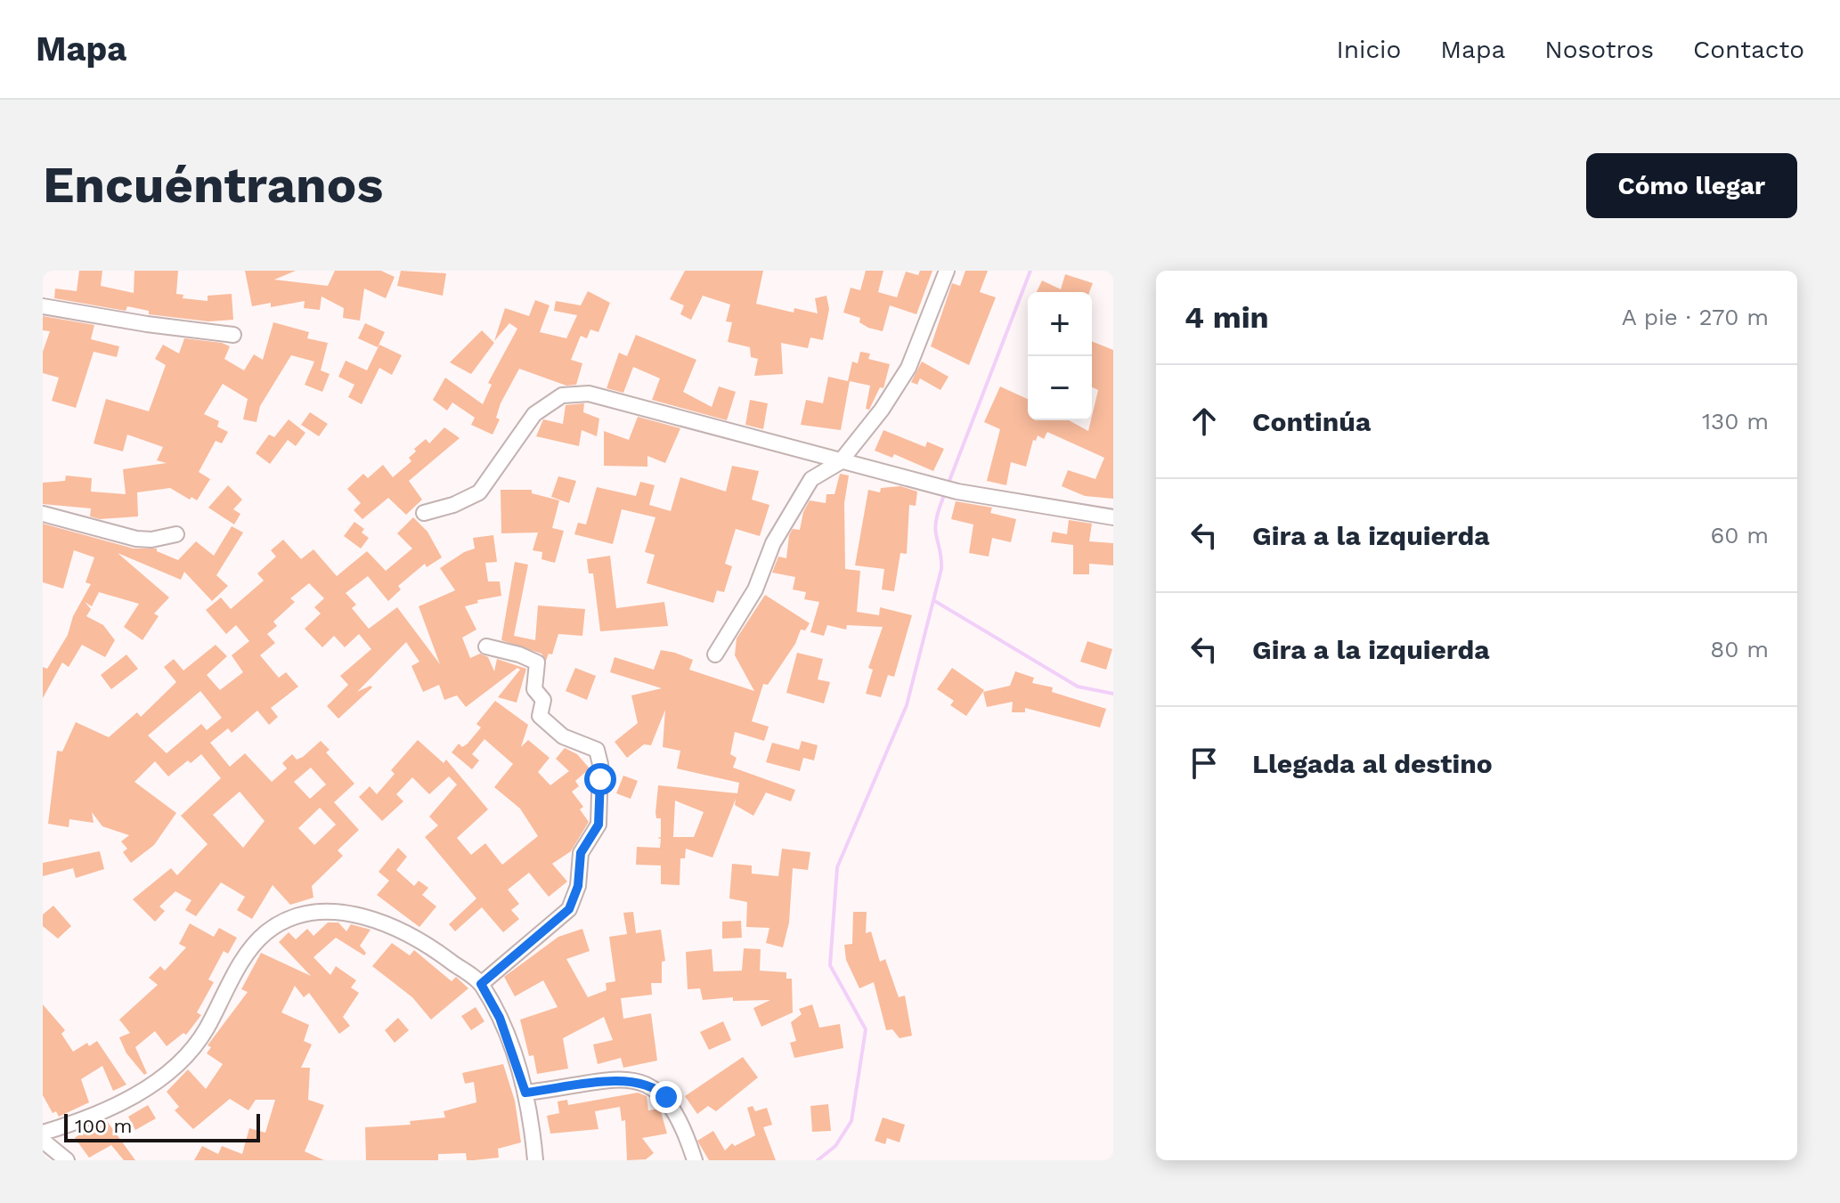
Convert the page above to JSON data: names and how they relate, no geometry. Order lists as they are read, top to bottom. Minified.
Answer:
{"scale_bar":"100 m","page":{"header":"Mapa","nav":["Inicio","Mapa","Nosotros","Contacto"],"buttons":"Cómo llegar","title":"Encuéntranos","heading":["4 min","A pie · 270 m"],"map_buttons":["+","−"],"list":[["Continúa","130 m"],["Gira a la izquierda","60 m"],["Gira a la izquierda","80 m"],"Llegada al destino"],"scale":"100 m"}}
